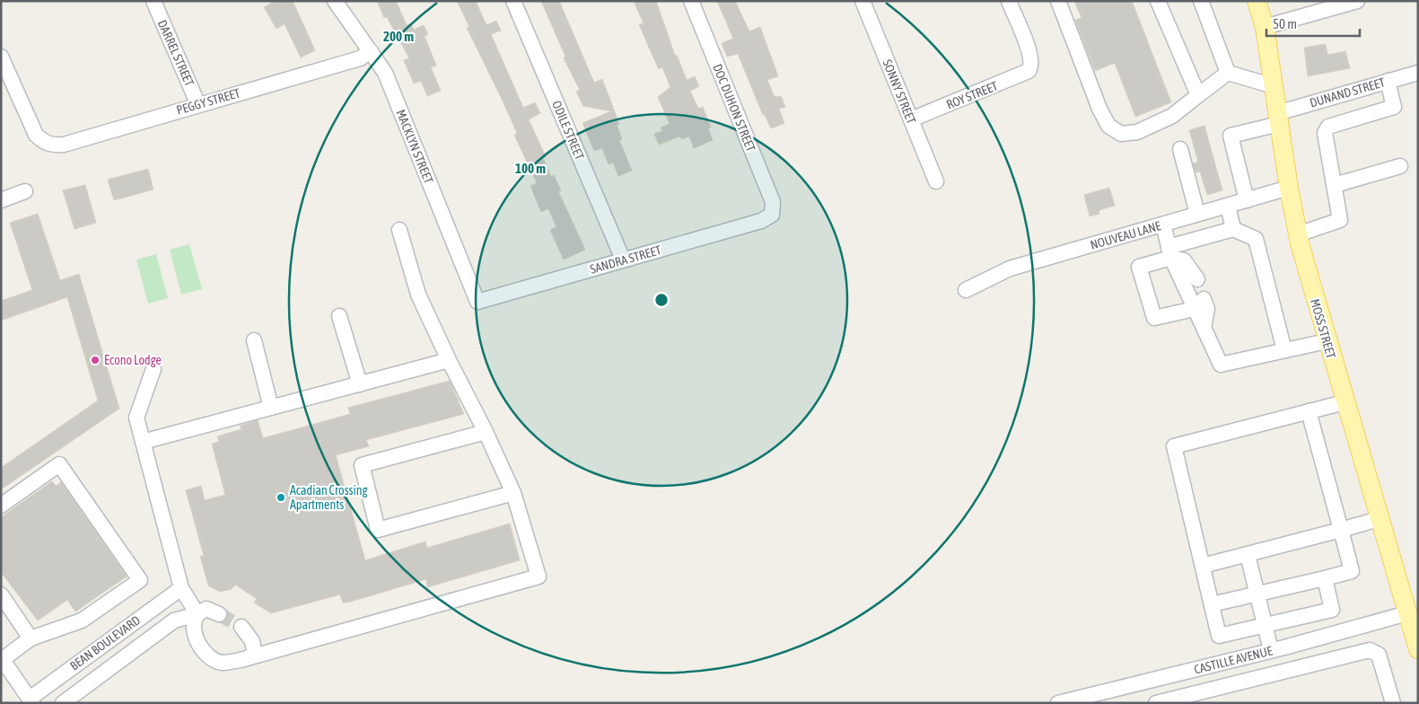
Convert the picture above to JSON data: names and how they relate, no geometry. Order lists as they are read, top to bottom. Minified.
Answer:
{"streets":{"main road":["MOSS STREET"],"street":["DARREL STREET","SONNY STREET","DUNAND STREET","ROY STREET","PEGGY STREET","DOC DUHON STREET","ODILE STREET","MACKLYN STREET","NOUVEAU LANE","SANDRA STREET","BEAN BOULEVARD","CASTILLE AVENUE"]},"crossings":[["DARREL STREET","PEGGY STREET"],["SONNY STREET","ROY STREET"],["DUNAND STREET","NOUVEAU LANE"],["DUNAND STREET","MOSS STREET"],["PEGGY STREET","MACKLYN STREET"],["DOC DUHON STREET","SANDRA STREET"],["ODILE STREET","SANDRA STREET"],["MACKLYN STREET","SANDRA STREET"],["NOUVEAU LANE","MOSS STREET"],["MOSS STREET","CASTILLE AVENUE"]],"places":["Econo Lodge","Acadian Crossing Apartments"],"scale_bar":"50 m","rings":["200 m","100 m"]}
